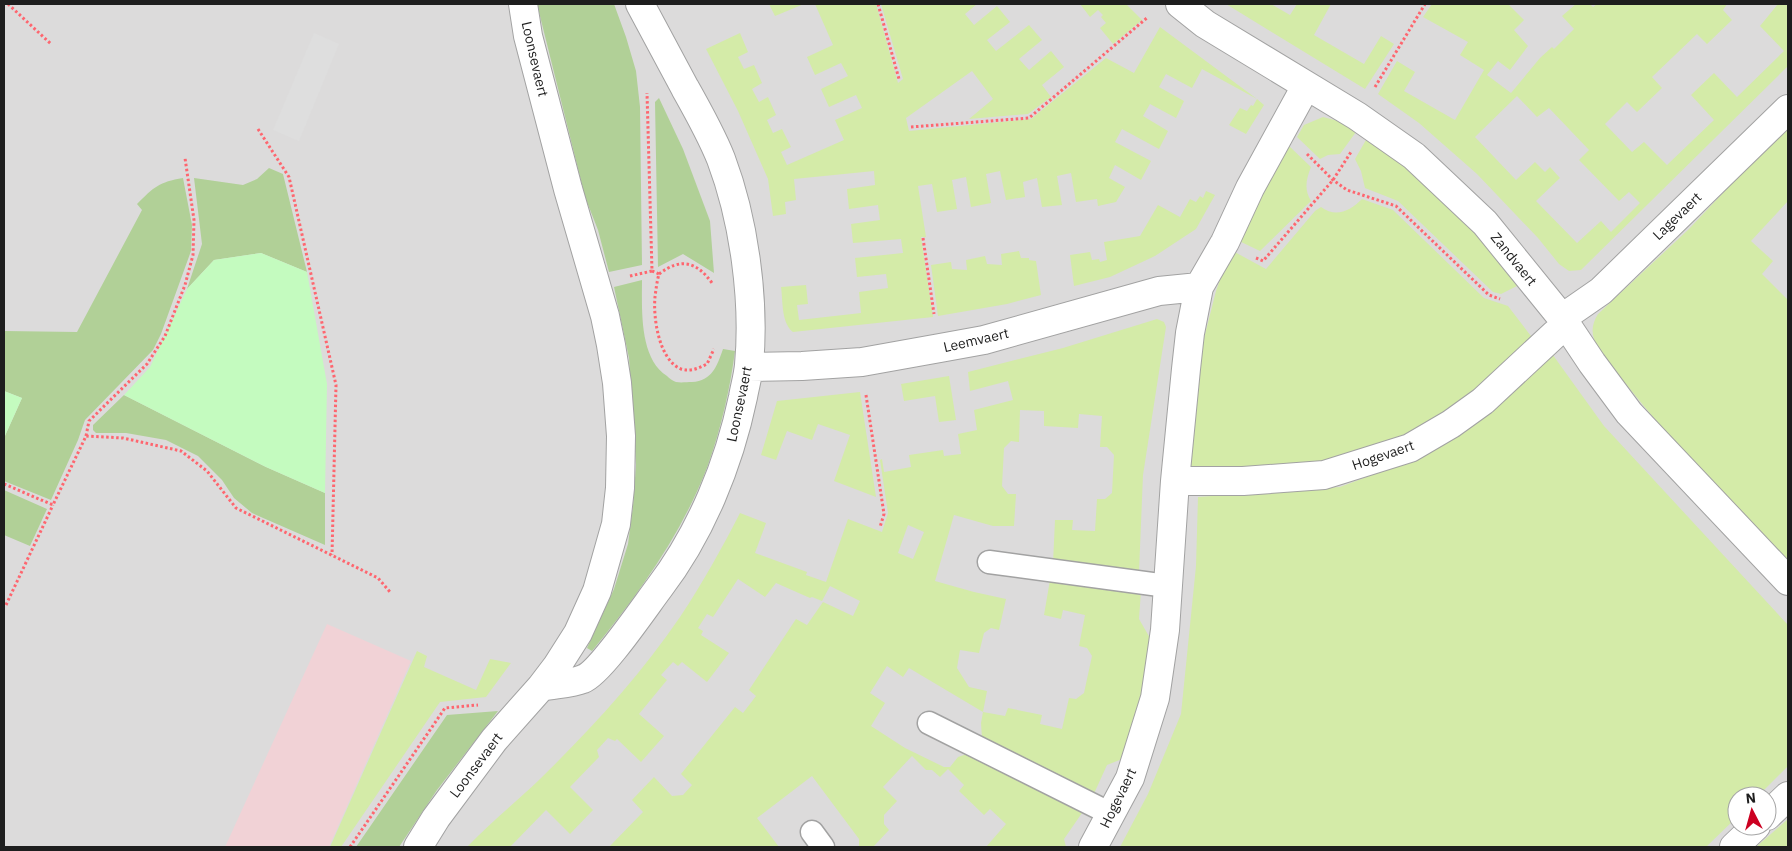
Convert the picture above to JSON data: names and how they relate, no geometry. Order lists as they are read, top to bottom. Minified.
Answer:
{"streets":{"street":["Loonsevaert","Lagevaert","Zandvaert","Leemvaert","Hogevaert"]},"crossings":[["Loonsevaert","Leemvaert"],["Lagevaert","Zandvaert"],["Lagevaert","Hogevaert"],["Zandvaert","Hogevaert"],["Leemvaert","Hogevaert"]],"north":"top"}
